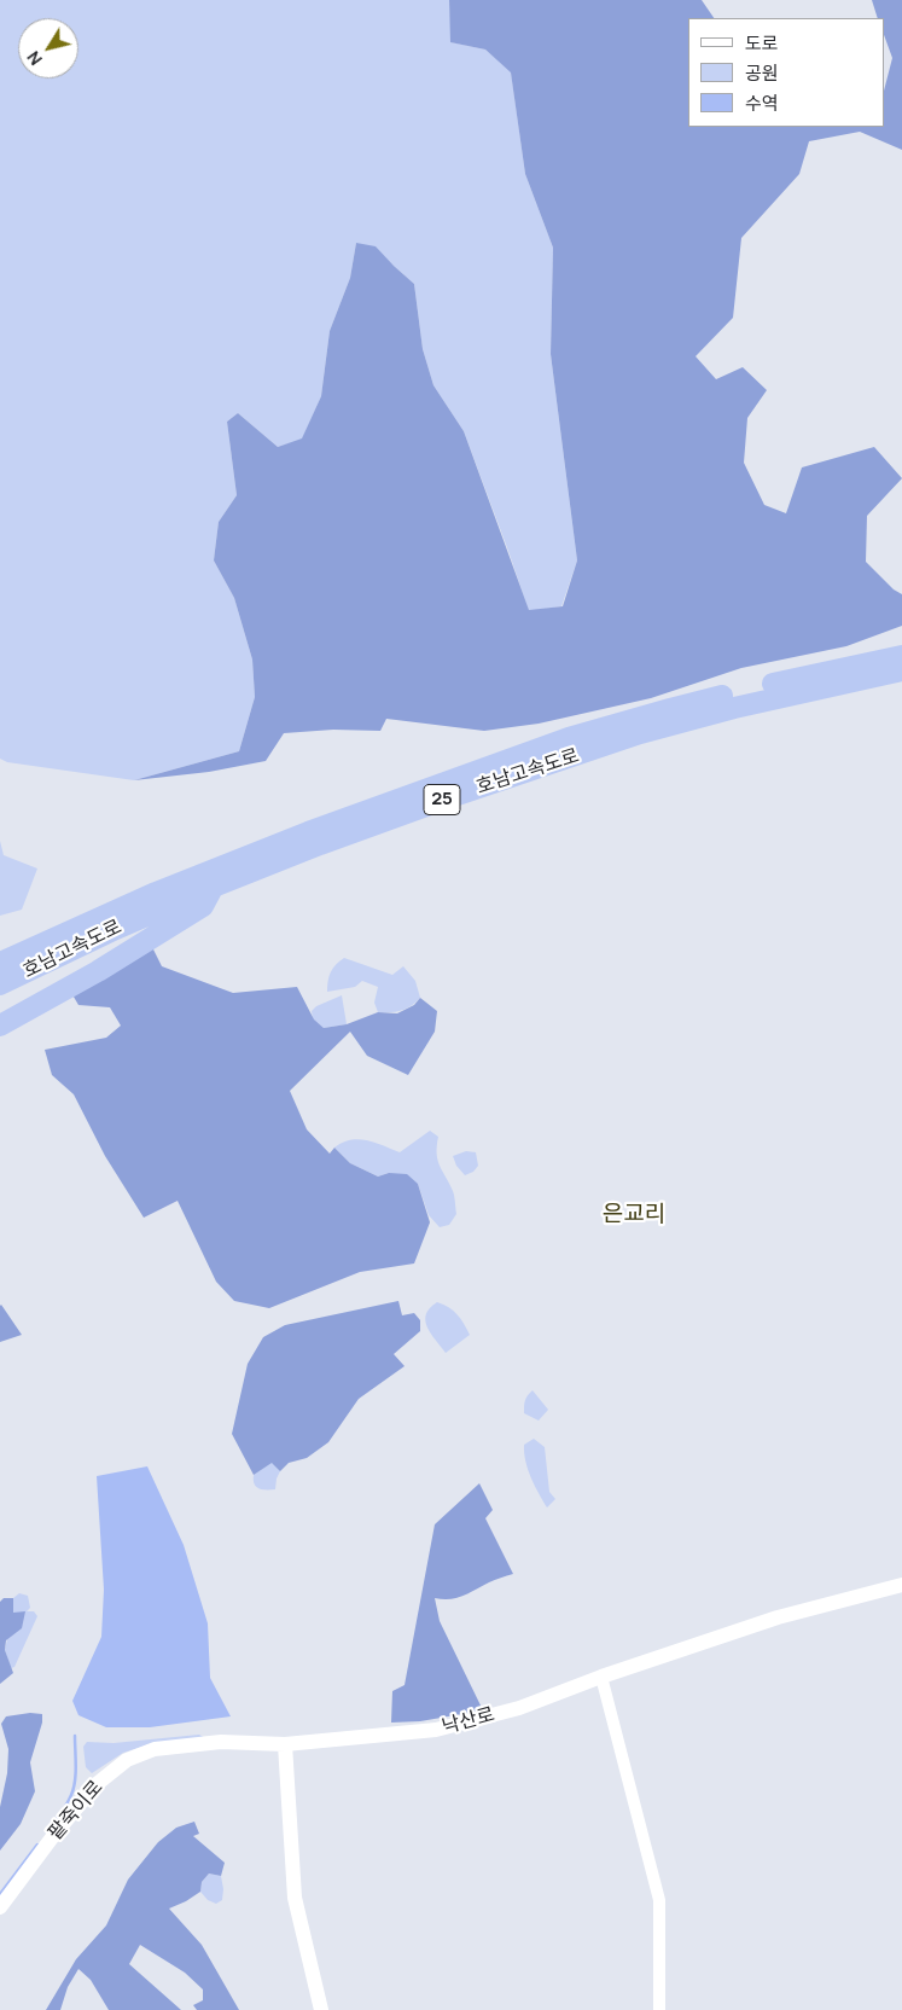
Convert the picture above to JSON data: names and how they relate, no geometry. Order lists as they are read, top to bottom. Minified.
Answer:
{"streets":{"highway":["호남고속도로","25"],"street":["낙산로","팥죽이로"]},"crossings":[["낙산로","팥죽이로"]],"districts":["은교리"],"legend":["도로","공원","수역"],"north":"bottom left"}
